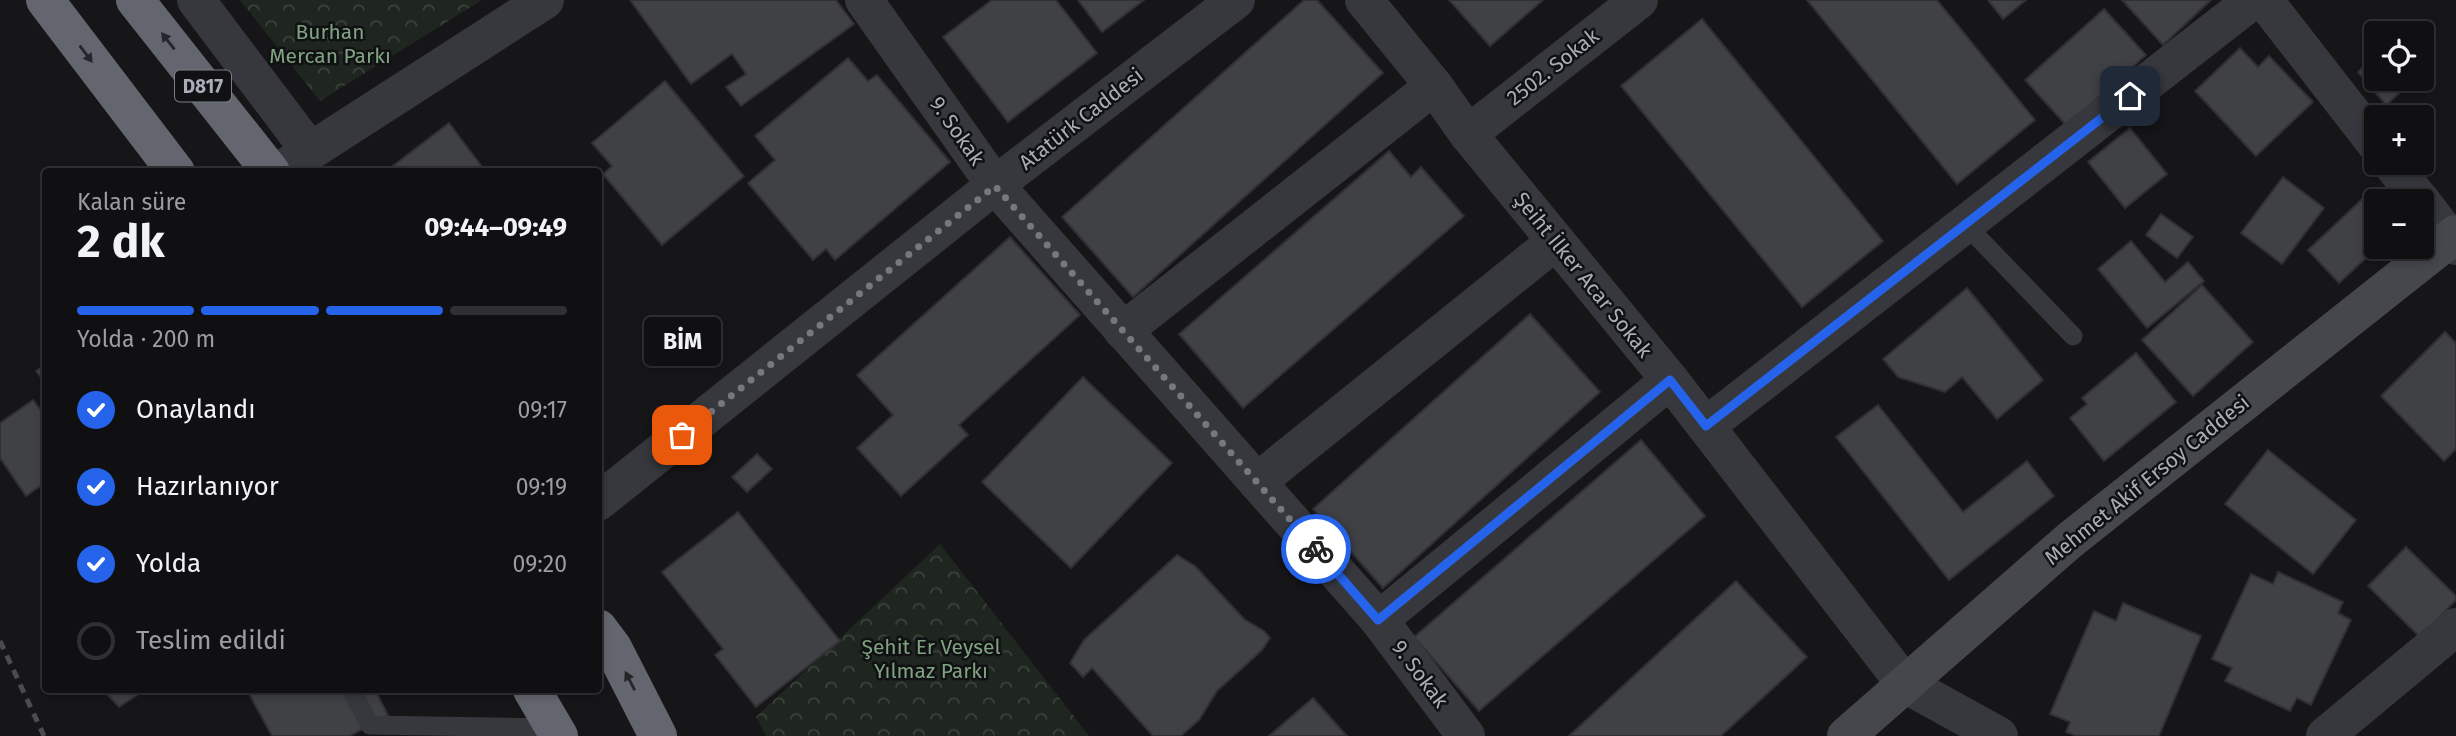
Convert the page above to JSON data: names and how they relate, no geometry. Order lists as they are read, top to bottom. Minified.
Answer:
{"streets":{"highway":["D817"],"street":["2502. Sokak","Atatürk Caddesi","9. Sokak","Şeiht İlker Acar Sokak","Mehmet Akif Ersoy Caddesi"]},"crossings":[["2502. Sokak","Şeiht İlker Acar Sokak"],["Atatürk Caddesi","9. Sokak"],["Şeiht İlker Acar Sokak","Mehmet Akif Ersoy Caddesi"]],"parks":["Burhan Mercan Parkı","Şehit Er Veysel Yılmaz Parkı"],"places":["BİM"],"page":{"map_buttons":["+","−"],"heading":["2 dk","Kalan süre","09:44–09:49"],"bar":"Yolda · 200 m","bubble":"BİM","list":[["Onaylandı","09:17"],["Hazırlanıyor","09:19"],["Yolda","09:20"],"Teslim edildi"]}}
